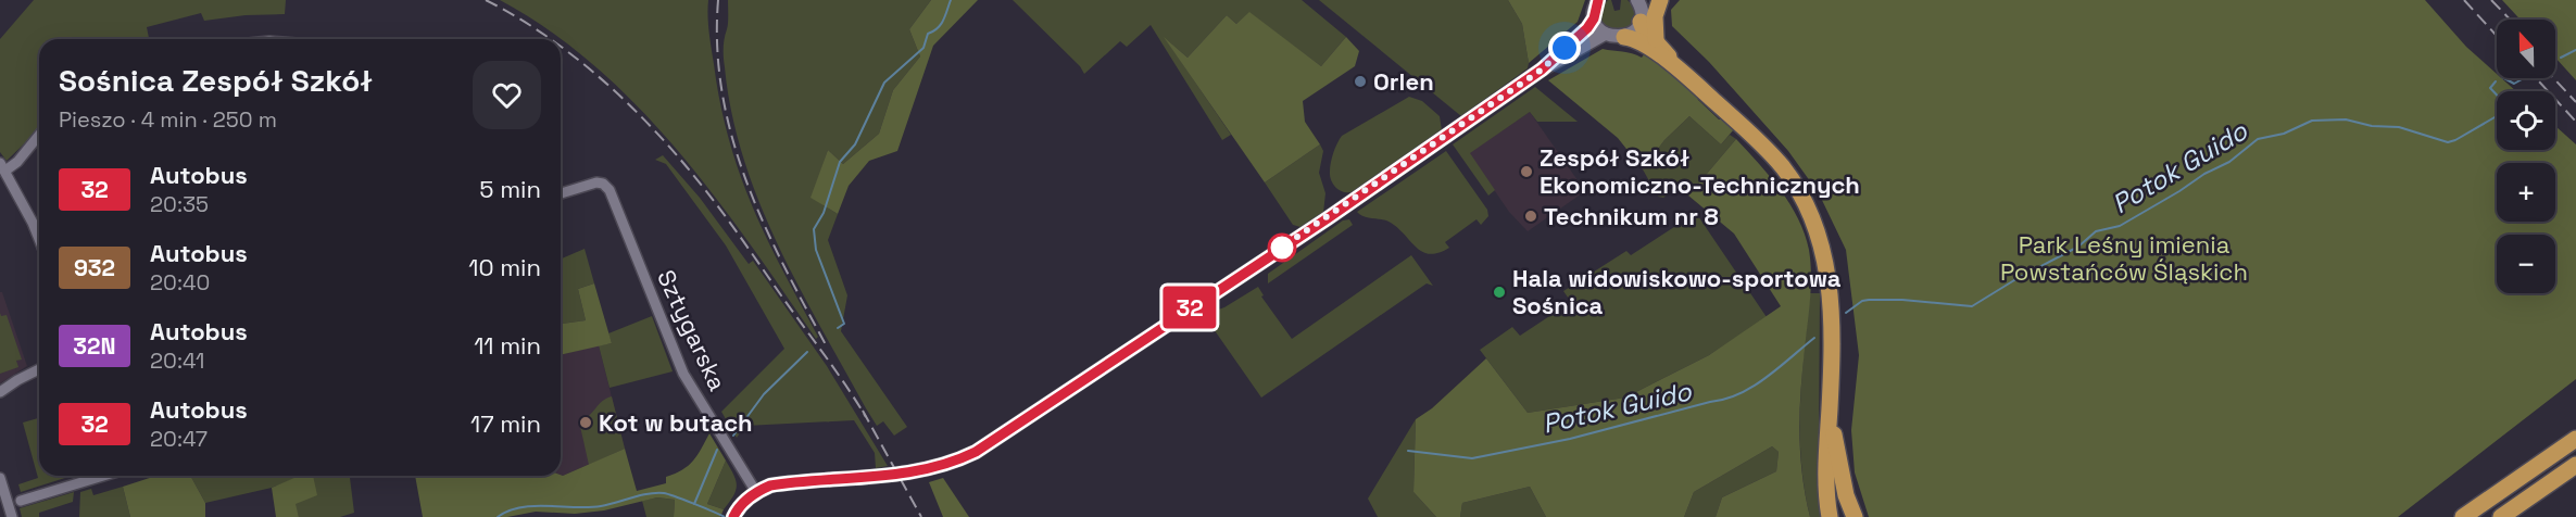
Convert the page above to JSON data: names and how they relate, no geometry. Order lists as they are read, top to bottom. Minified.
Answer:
{"streets":{"street":["Sztygarska"]},"water":["Potok Guido"],"parks":["Park Leśny imienia Powstańców Śląskich"],"places":["Orlen","Zespół Szkół Ekonomiczno-Technicznych","Technikum nr 8","Hala widowiskowo-sportowa Sośnica","Kot w butach"],"lines":["bus line 32"],"north":"top","page":{"on_map":"32","map_buttons":["+","−"],"heading":["Sośnica Zespół Szkół","Pieszo · 4 min · 250 m"],"list":[{"mark":"32","name":"Autobus","note":"20:35","value":"5 min"},{"mark":"932","name":"Autobus","note":"20:40","value":"10 min"},{"mark":"32N","name":"Autobus","note":"20:41","value":"11 min"},{"mark":"32","name":"Autobus","note":"20:47","value":"17 min"}]}}
